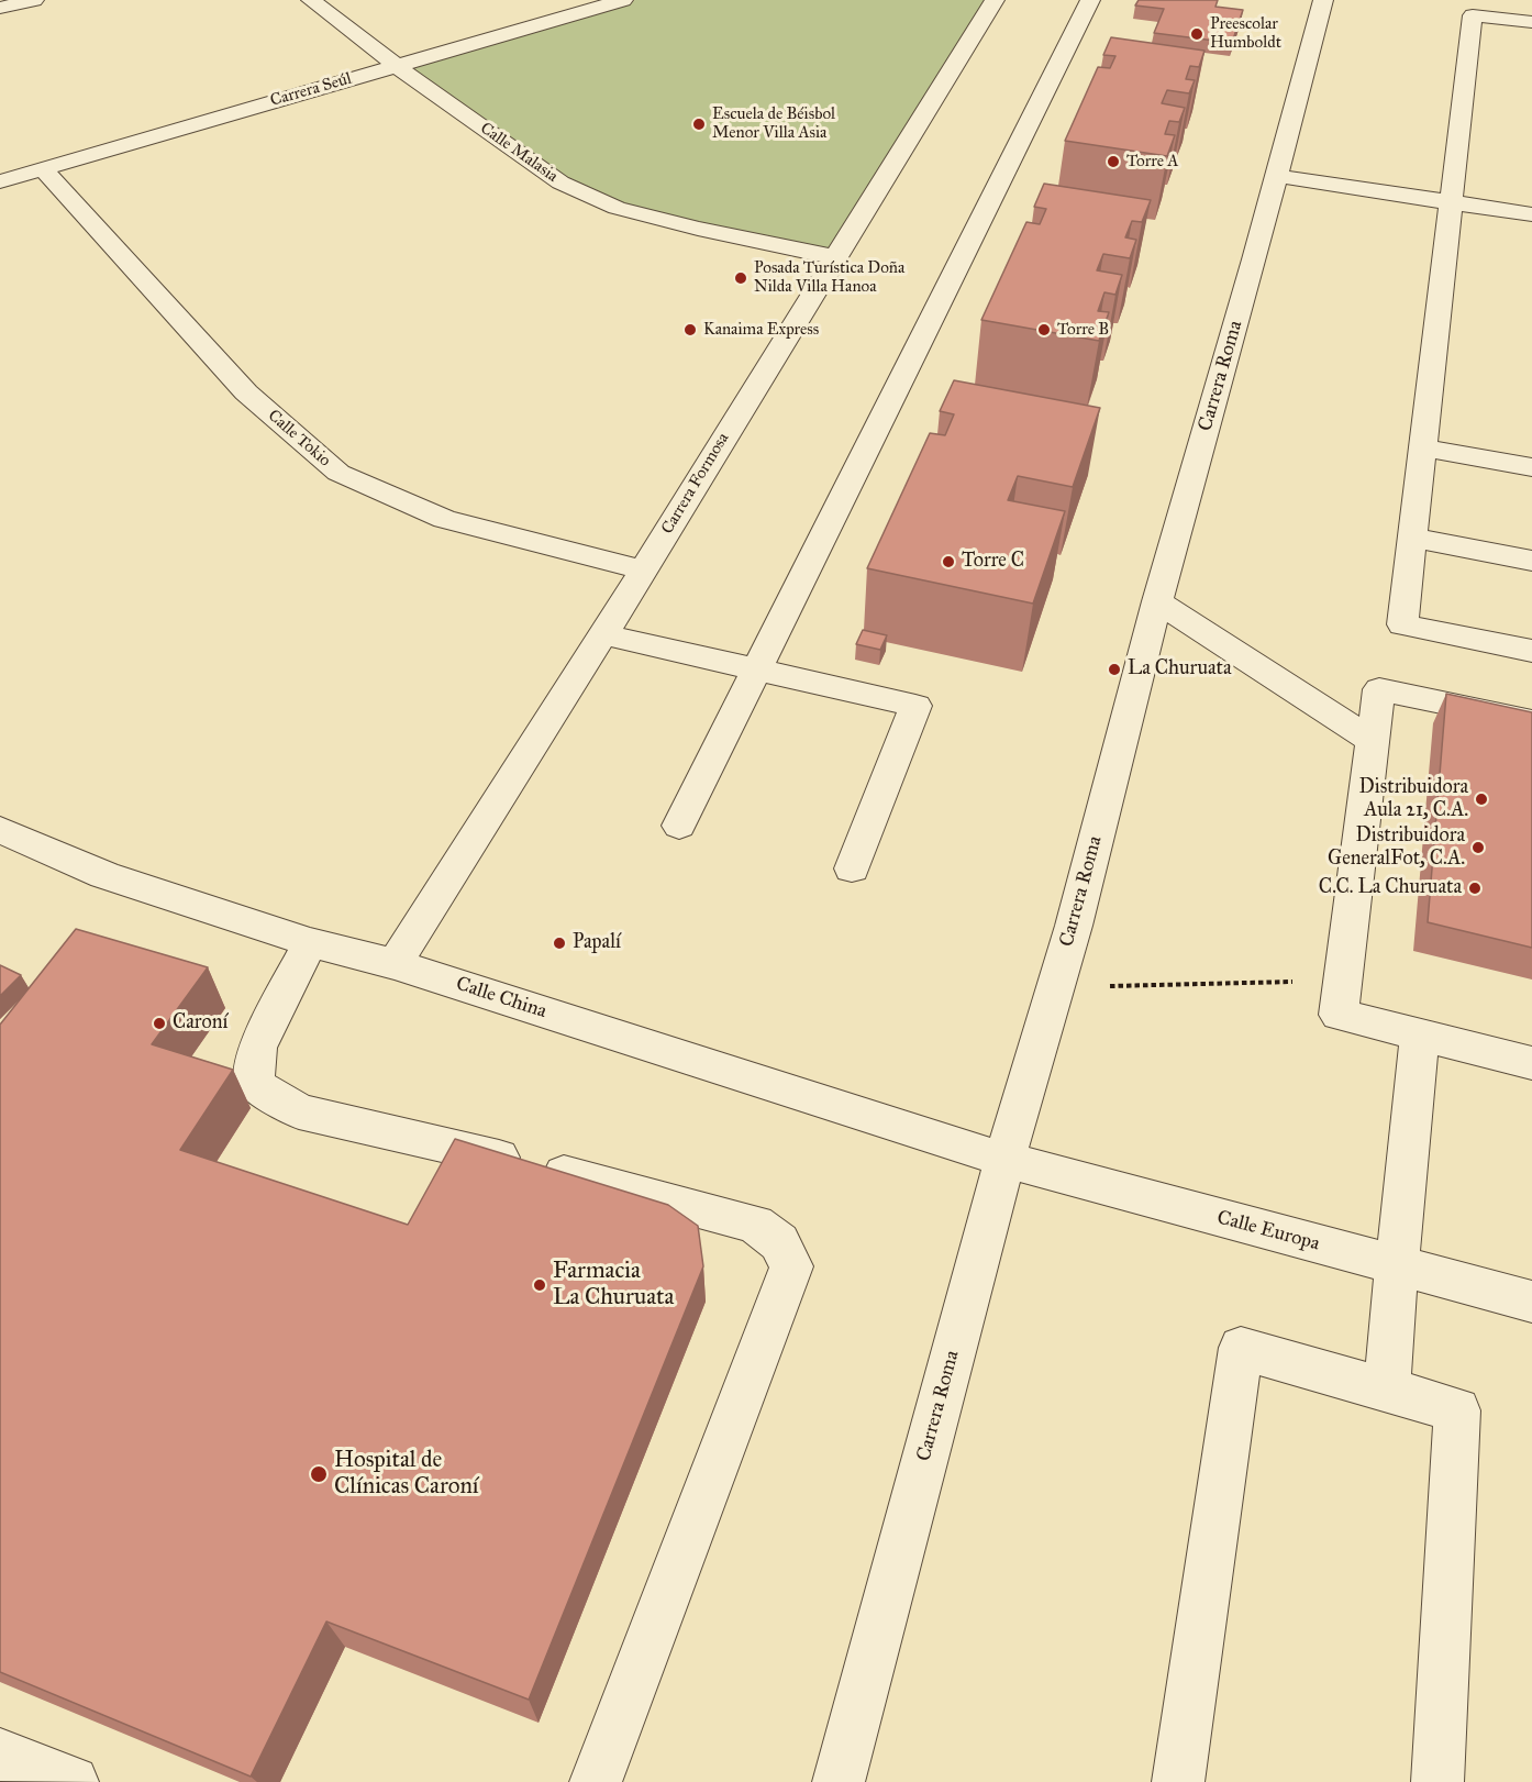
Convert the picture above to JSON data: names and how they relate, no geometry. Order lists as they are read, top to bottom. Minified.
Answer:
{"streets":{"street":["Carrera Seúl","Calle Malasia","Carrera Roma","Calle Tokio","Carrera Formosa","Calle China","Calle Europa"]},"crossings":[["Carrera Seúl","Calle Malasia"],["Carrera Seúl","Calle Tokio"],["Calle Malasia","Carrera Formosa"],["Carrera Roma","Calle China"],["Carrera Roma","Calle Europa"],["Calle Tokio","Carrera Formosa"],["Carrera Formosa","Calle China"],["Calle China","Calle Europa"]],"places":["Preescolar Humboldt","Escuela de Béisbol Menor Villa Asia","Torre A","Posada Turística Doña Nilda Villa Hanoa","Kanaima Express","Torre B","Torre C","La Churuata","Distribuidora Aula 21, C.A.","Distribuidora GeneralFot, C.A.","C.C. La Churuata","Papalí","Caroní","Farmacia La Churuata","Hospital de Clínicas Caroní"]}
